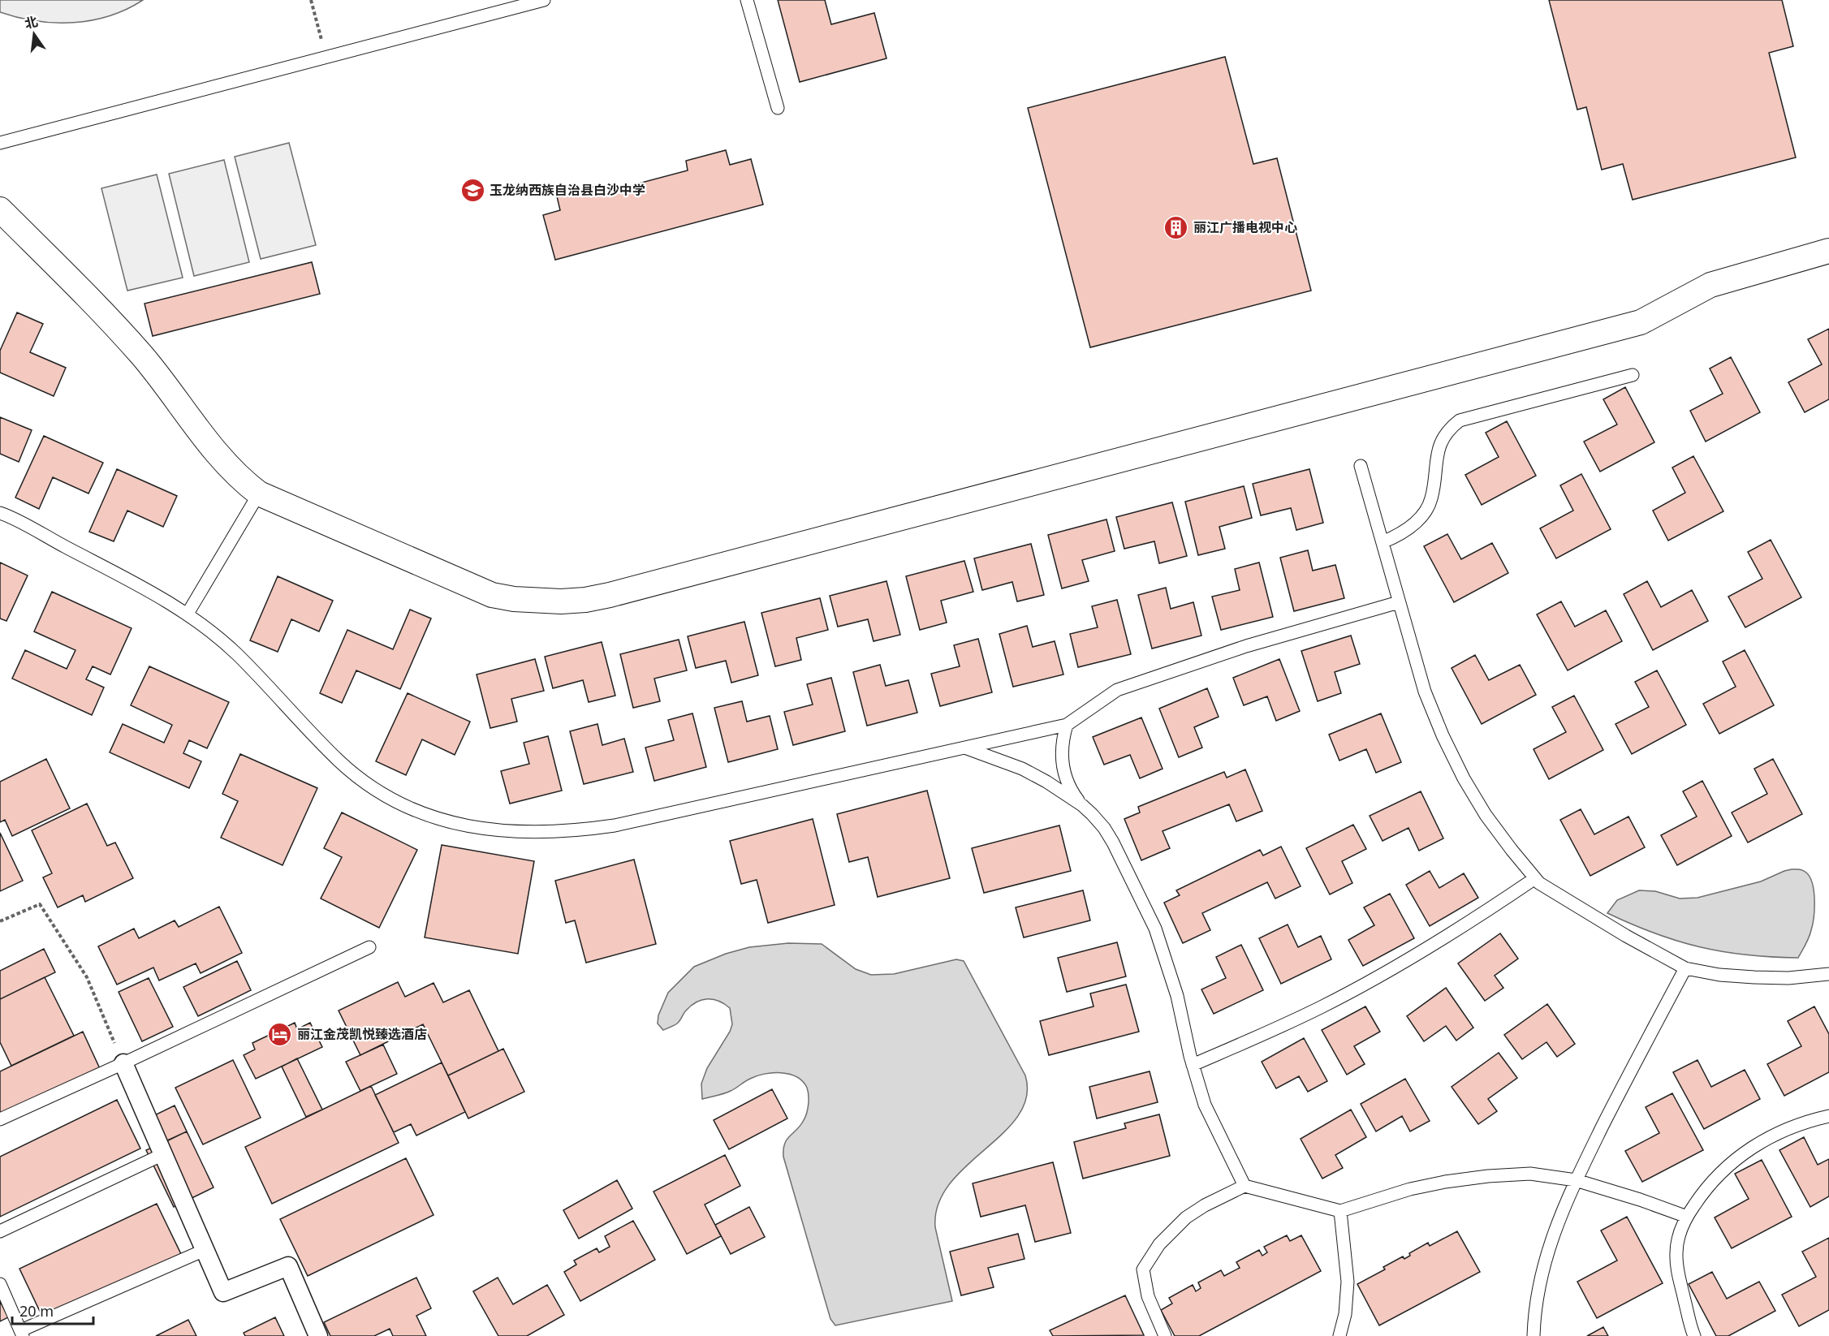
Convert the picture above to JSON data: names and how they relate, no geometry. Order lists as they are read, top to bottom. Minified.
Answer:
{"places":{"school or university":["玉龙纳西族自治县白沙中学"],"building":["丽江广播电视中心"],"hotel":["丽江金茂凯悦臻选酒店"]},"scale_bar":"20 m","north":"top"}
